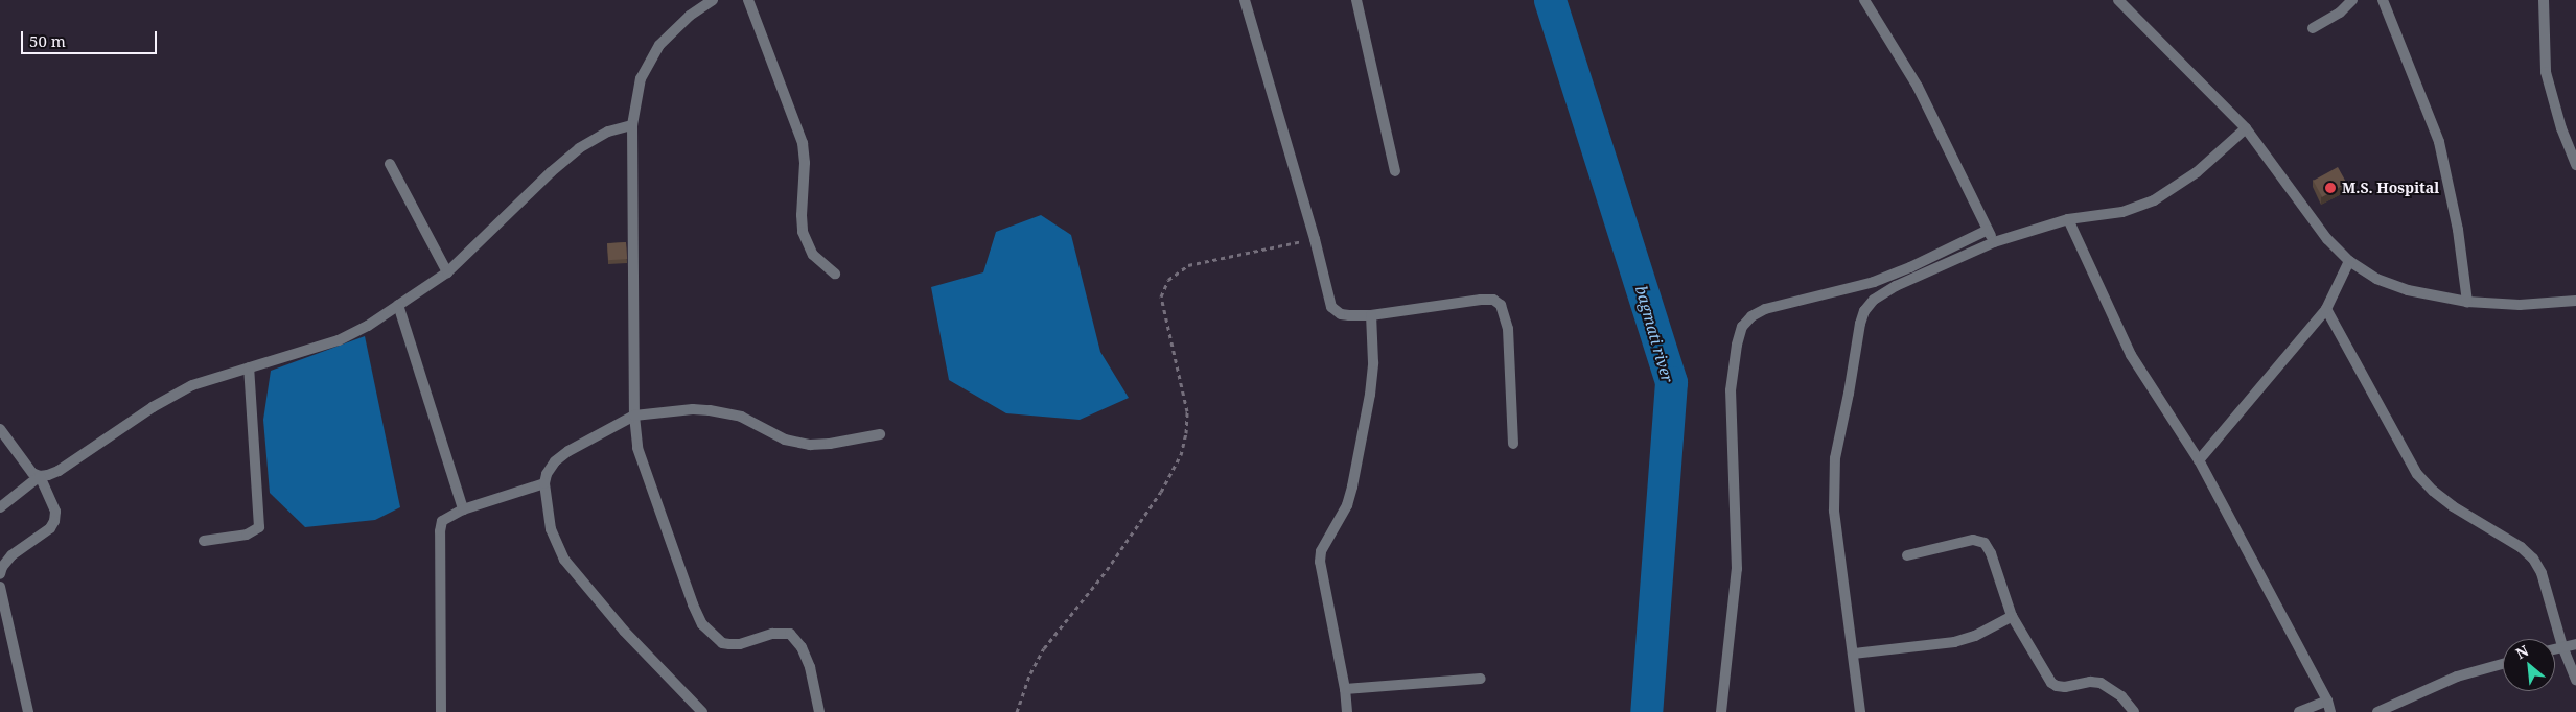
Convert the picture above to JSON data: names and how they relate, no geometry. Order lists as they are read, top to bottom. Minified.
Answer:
{"water":["bagmati river"],"places":["M.S. Hospital"],"scale_bar":"50 m","north":"top left"}
